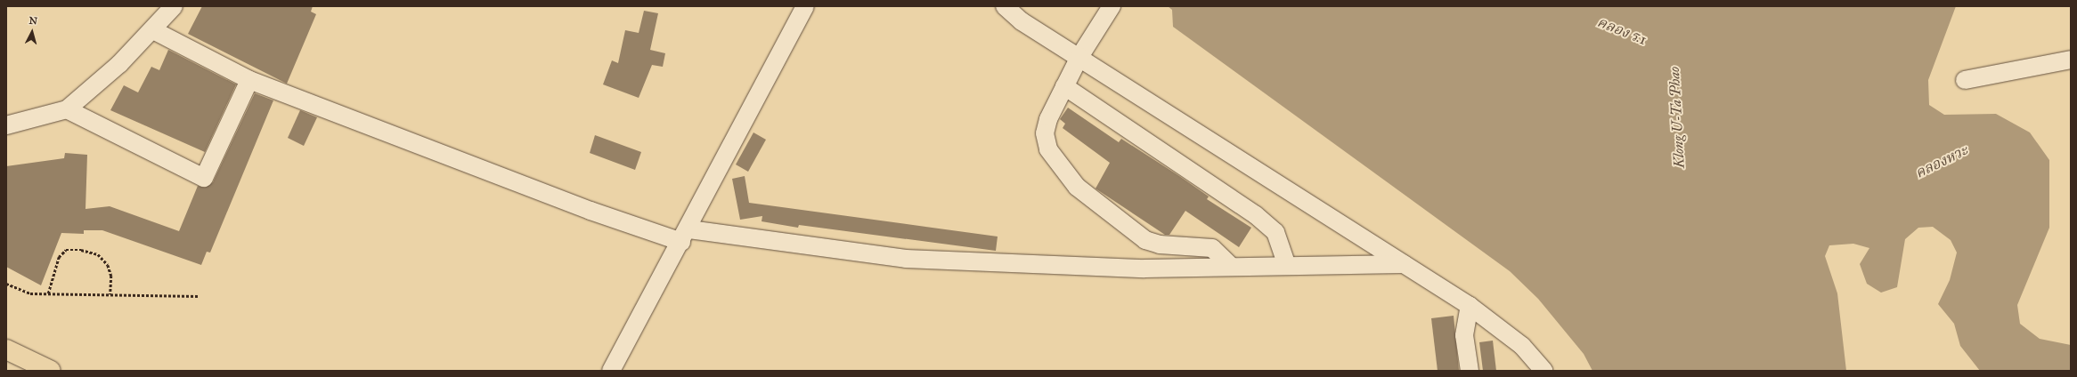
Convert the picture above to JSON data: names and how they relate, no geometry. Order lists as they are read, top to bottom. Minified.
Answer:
{"water":["คลอง ร.1","Klong U-Ta Phao","คลองหวะ"],"north":"top"}
